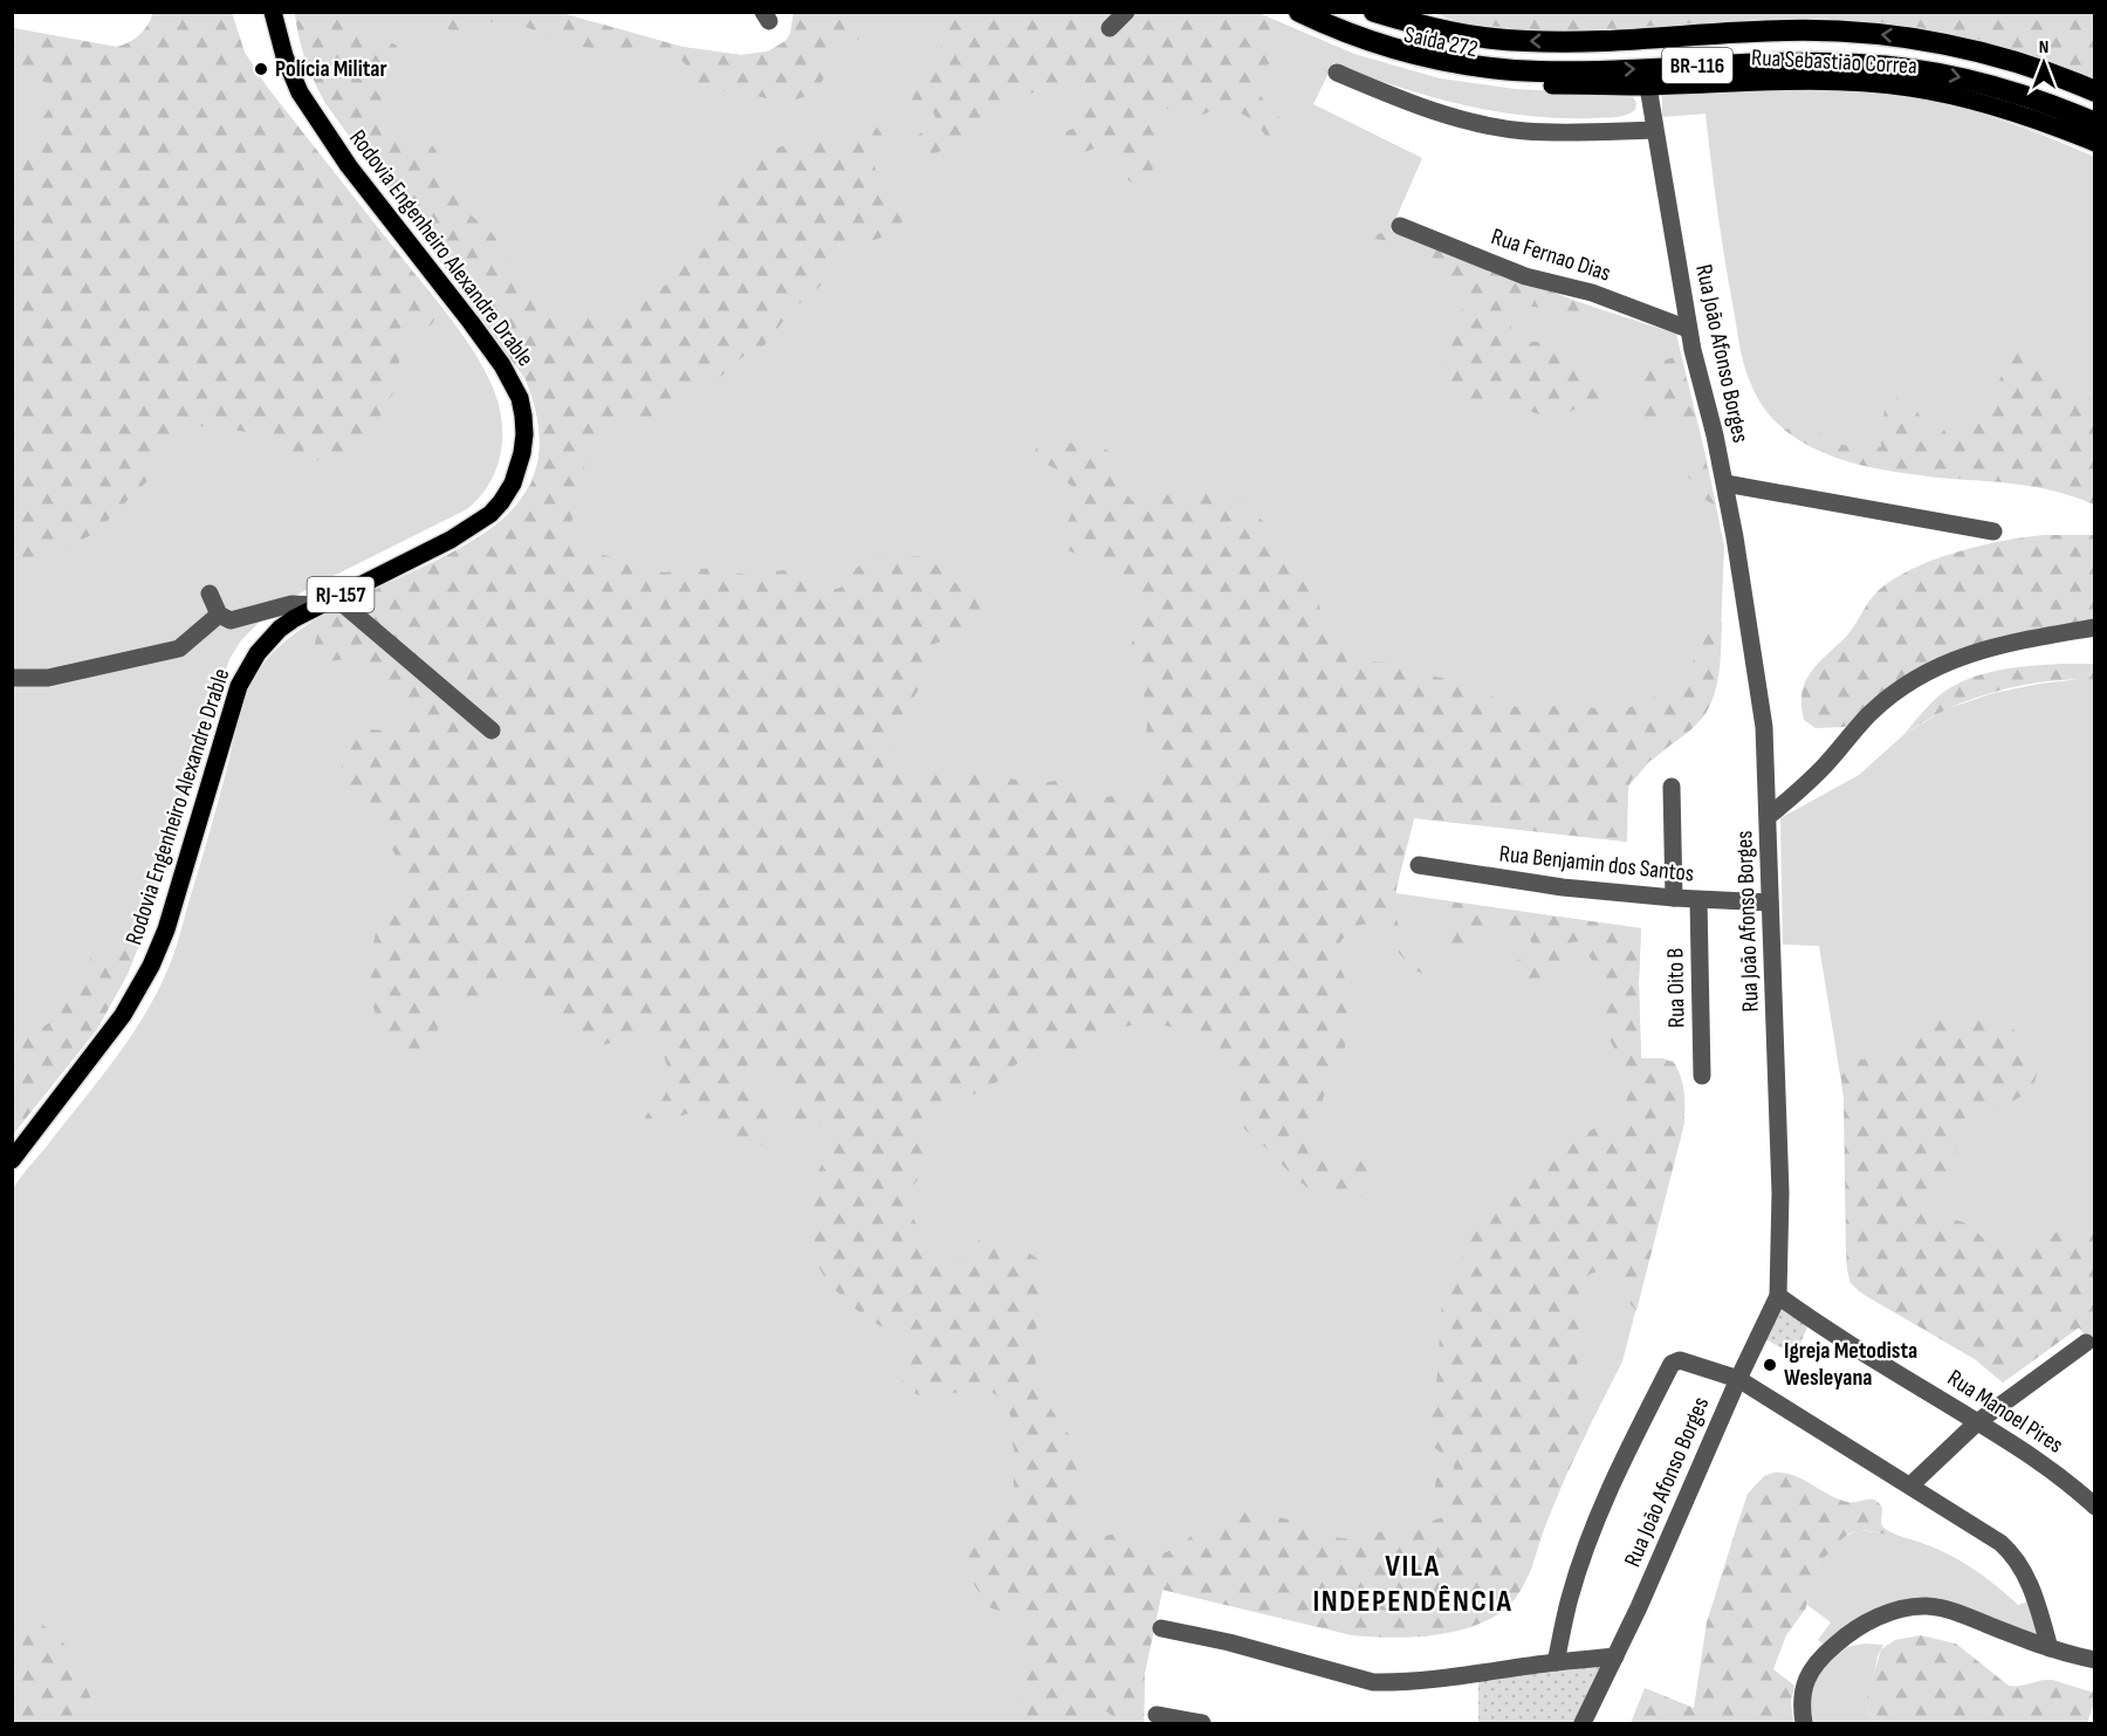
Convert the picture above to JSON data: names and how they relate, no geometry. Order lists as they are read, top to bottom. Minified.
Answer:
{"streets":{"highway":["Saída 272","BR-116"],"main road":["Rua Sebastião Correa","Rodovia Engenheiro Alexandre Drable","RJ-157"],"street":["Rua Fernao Dias","Rua João Afonso Borges","Rua Benjamin dos Santos","Rua Oito B","Rua Manoel Pires"]},"crossings":[["Saída 272","Rua Sebastião Correa"],["Rua Sebastião Correa","Rua João Afonso Borges"],["Rua Fernao Dias","Rua João Afonso Borges"],["Rua João Afonso Borges","Rua Benjamin dos Santos"],["Rua João Afonso Borges","Rua Manoel Pires"],["Rua Benjamin dos Santos","Rua Oito B"]],"districts":["VILA INDEPENDÊNCIA"],"places":["Polícia Militar","Igreja Metodista Wesleyana"],"north":"top"}
